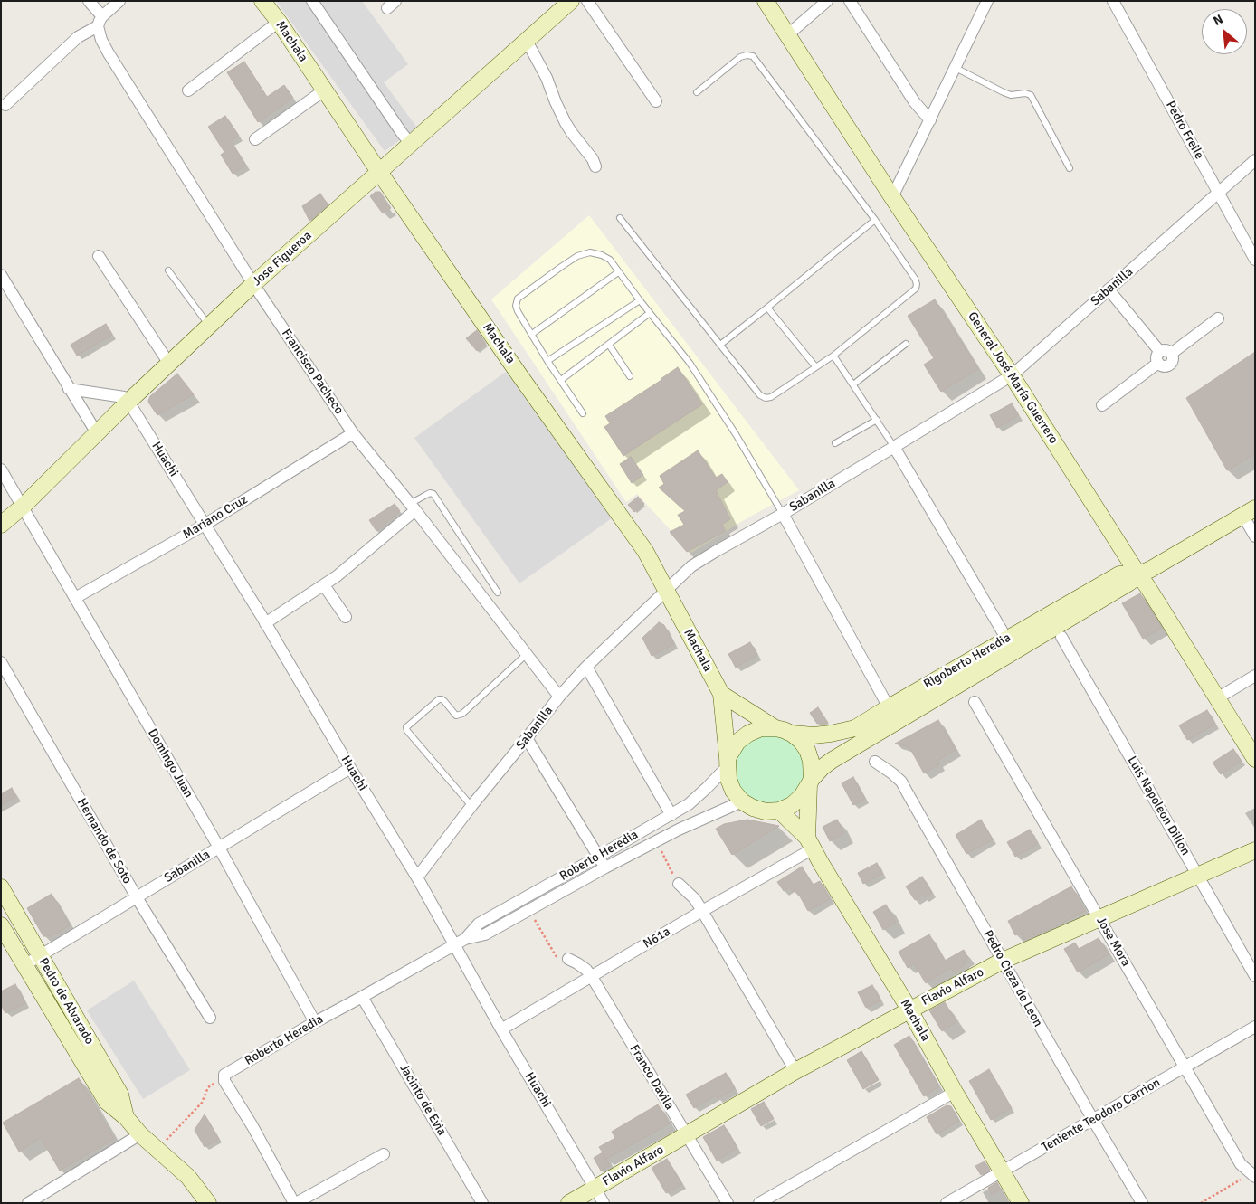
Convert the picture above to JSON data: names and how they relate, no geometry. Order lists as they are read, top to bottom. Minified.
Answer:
{"streets":{"street":["Machala","Pedro Freile","Jose Figueroa","Sabanilla","Francisco Pacheco","General José María Guerrero","Huachi","Mariano Cruz","Rigoberto Heredia","Domingo Juan","Luis Napoleon Dillon","Hernando de Soto","Roberto Heredia","N61a","Jose Mora","Pedro Cieza de Leon","Flavio Alfaro","Pedro de Alvarado","Franco Davila","Jacinto de Evia","Teniente Teodoro Carrion"]},"crossings":[["Machala","Jose Figueroa"],["Machala","Sabanilla"],["Machala","Rigoberto Heredia"],["Machala","Roberto Heredia"],["Machala","N61a"],["Machala","Flavio Alfaro"],["Machala","Teniente Teodoro Carrion"],["Pedro Freile","Sabanilla"],["Jose Figueroa","Francisco Pacheco"],["Jose Figueroa","Huachi"],["Jose Figueroa","Domingo Juan"],["Sabanilla","Francisco Pacheco"],["Sabanilla","General José María Guerrero"],["Sabanilla","Huachi"],["Sabanilla","Domingo Juan"],["Sabanilla","Hernando de Soto"],["Sabanilla","Pedro de Alvarado"],["Francisco Pacheco","Mariano Cruz"],["General José María Guerrero","Rigoberto Heredia"],["Huachi","Mariano Cruz"],["Huachi","Roberto Heredia"],["Huachi","N61a"],["Huachi","Flavio Alfaro"],["Mariano Cruz","Domingo Juan"],["Rigoberto Heredia","Roberto Heredia"],["Domingo Juan","Roberto Heredia"],["Luis Napoleon Dillon","Flavio Alfaro"],["Roberto Heredia","Jacinto de Evia"],["N61a","Franco Davila"],["Jose Mora","Flavio Alfaro"],["Jose Mora","Teniente Teodoro Carrion"],["Pedro Cieza de Leon","Flavio Alfaro"],["Pedro Cieza de Leon","Teniente Teodoro Carrion"],["Flavio Alfaro","Franco Davila"]],"north":"top left"}
